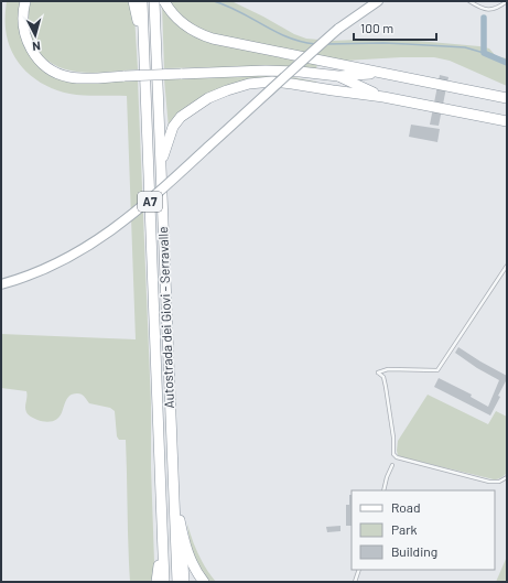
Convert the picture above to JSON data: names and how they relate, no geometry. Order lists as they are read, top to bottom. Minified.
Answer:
{"streets":{"highway":["A7","Autostrada dei Giovi - Serravalle"]},"legend":["Road","Park","Building"],"scale_bar":"100 m","north":"bottom"}
